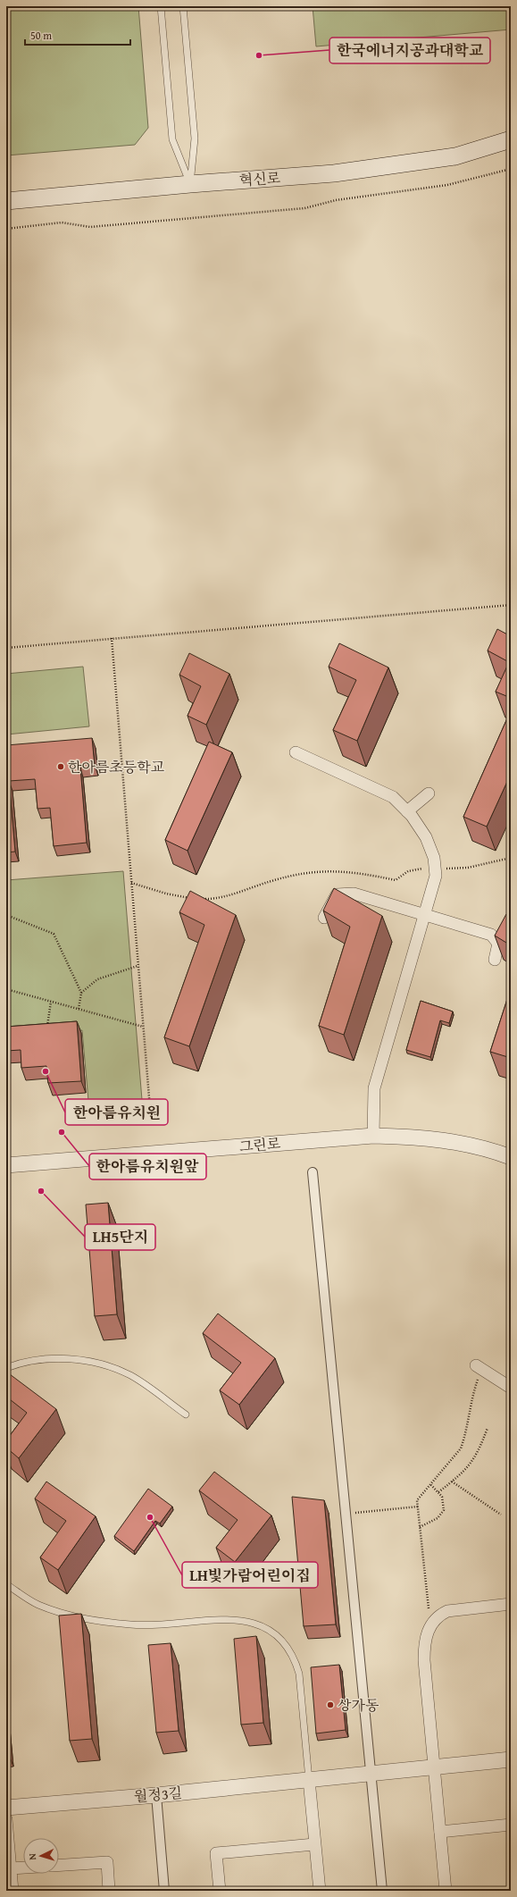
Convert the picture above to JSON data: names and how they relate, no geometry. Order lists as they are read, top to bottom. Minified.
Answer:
{"streets":{"main road":["혁신로"],"street":["그린로","월정3길"]},"places":["한국에너지공과대학교","한아름초등학교","한아름유치원","한아름유치원앞","LH5단지","LH빛가람어린이집","상가동"],"scale_bar":"50 m","north":"left"}
